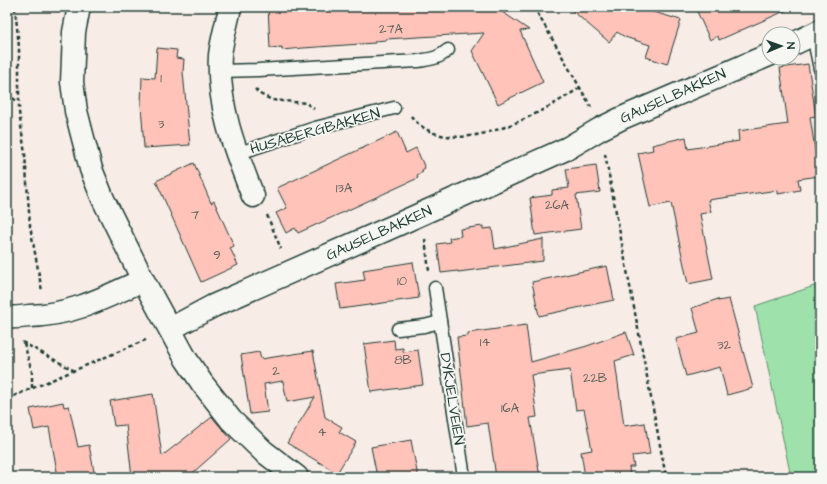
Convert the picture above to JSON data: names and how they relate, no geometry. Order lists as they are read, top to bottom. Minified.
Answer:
{"streets":{"street":["GAUSELBAKKEN","HUSABERGBAKKEN"],"lane":["DYKJELVEIEN"]},"house_numbers":["27A","1","3","13A","26A","7","9","10","14","32","8B","2","22B","16A","4"],"north":"right"}
